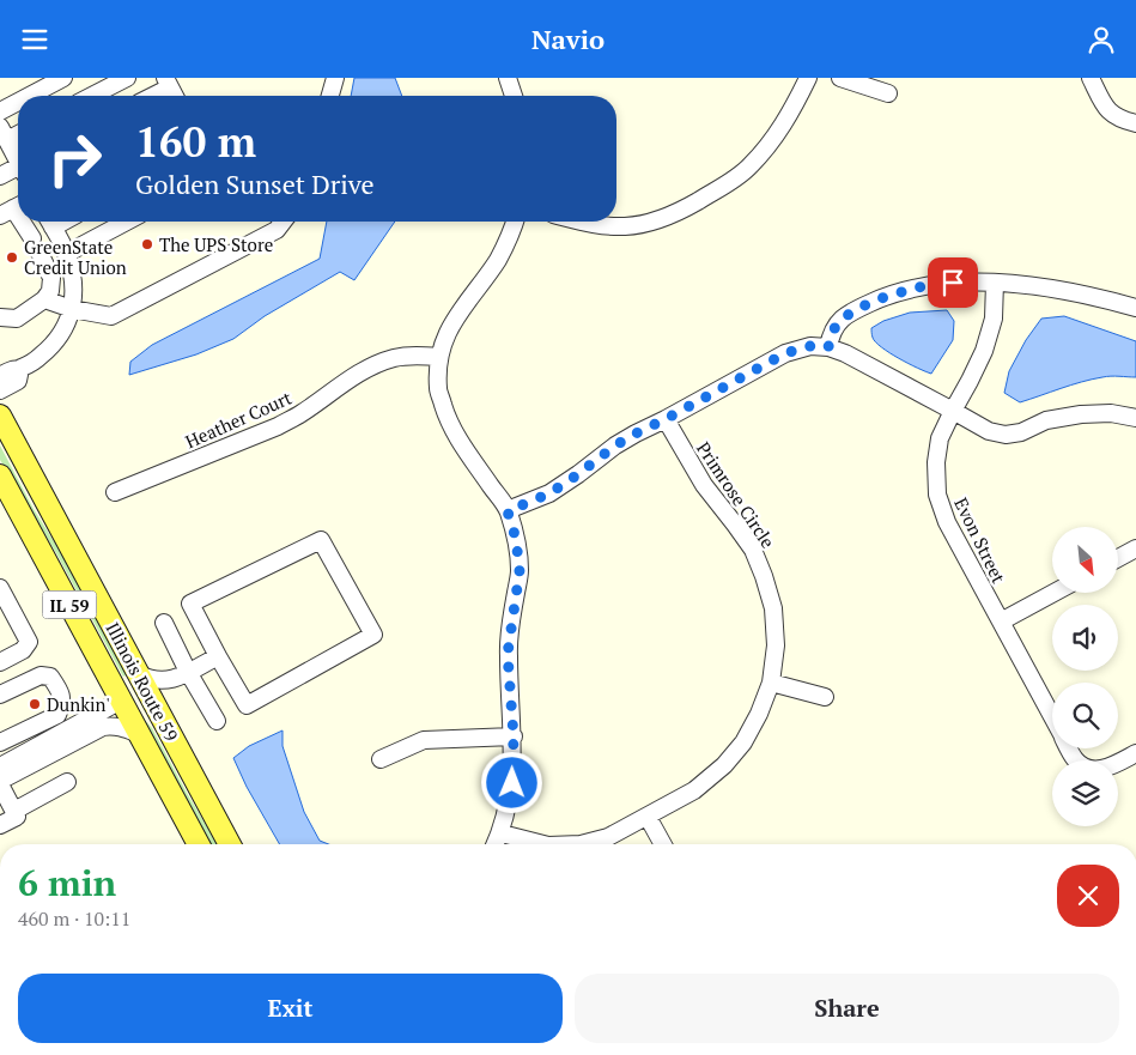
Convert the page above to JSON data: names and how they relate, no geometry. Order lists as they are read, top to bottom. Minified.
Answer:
{"streets":{"main road":["IL 59","Illinois Route 59"],"street":["Heather Court","Primrose Circle","Evon Street"]},"places":["The UPS Store","GreenState Credit Union","Dunkin'"],"north":"bottom right","page":{"header":"Navio","turn":["160 m","Golden Sunset Drive"],"heading":["6 min","460 m · 10:11"],"buttons":["Exit","Share"]}}
